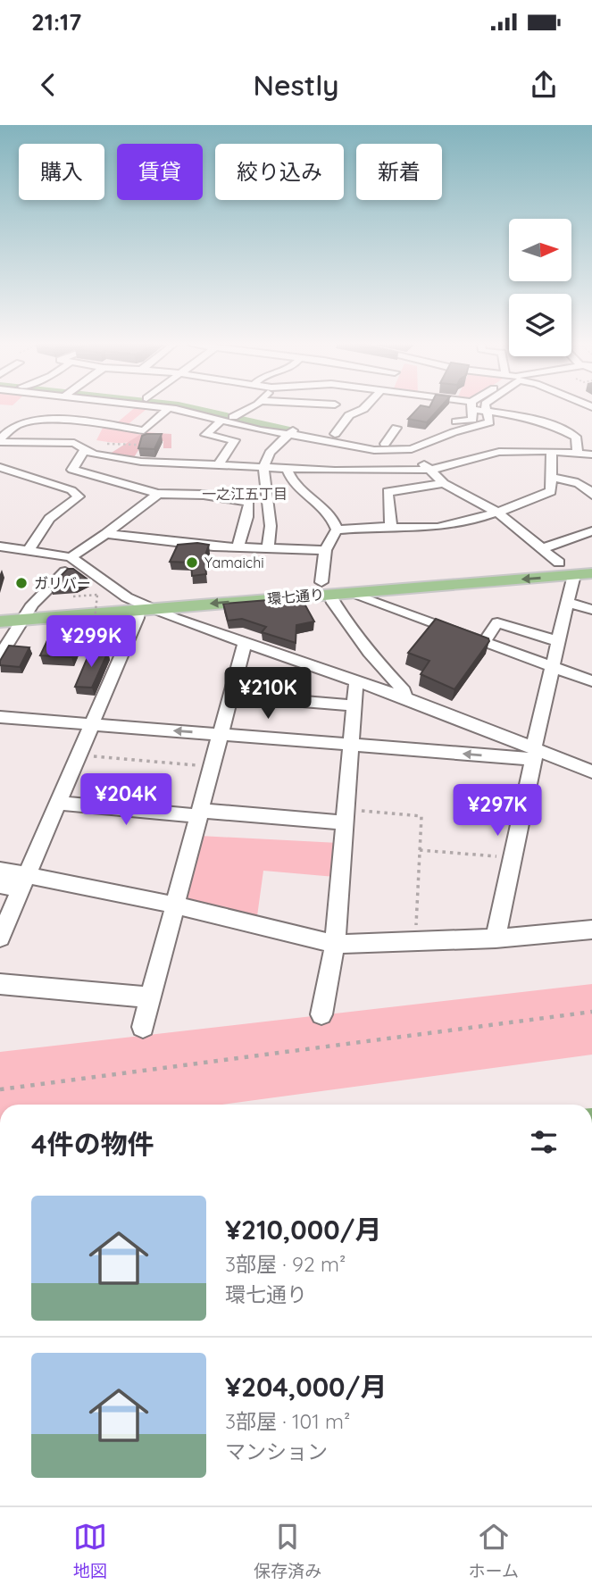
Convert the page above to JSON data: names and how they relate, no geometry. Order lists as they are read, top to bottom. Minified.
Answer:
{"streets":{"main road":["環七通り"]},"districts":["一之江五丁目"],"places":["Yamaichi","ガリバー"],"north":"right","page":{"status":"21:17","header":"Nestly","chip":["購入","賃貸","絞り込み","新着"],"price":["¥299K","¥210K","¥204K","¥297K"],"heading":"4件の物件","list":[{"name":"¥210,000/月","note":"3部屋 · 92 m² · 環七通り"},{"name":"¥204,000/月","note":"3部屋 · 101 m² · マンション"}],"tabs":["地図","保存済み","ホーム"]}}
